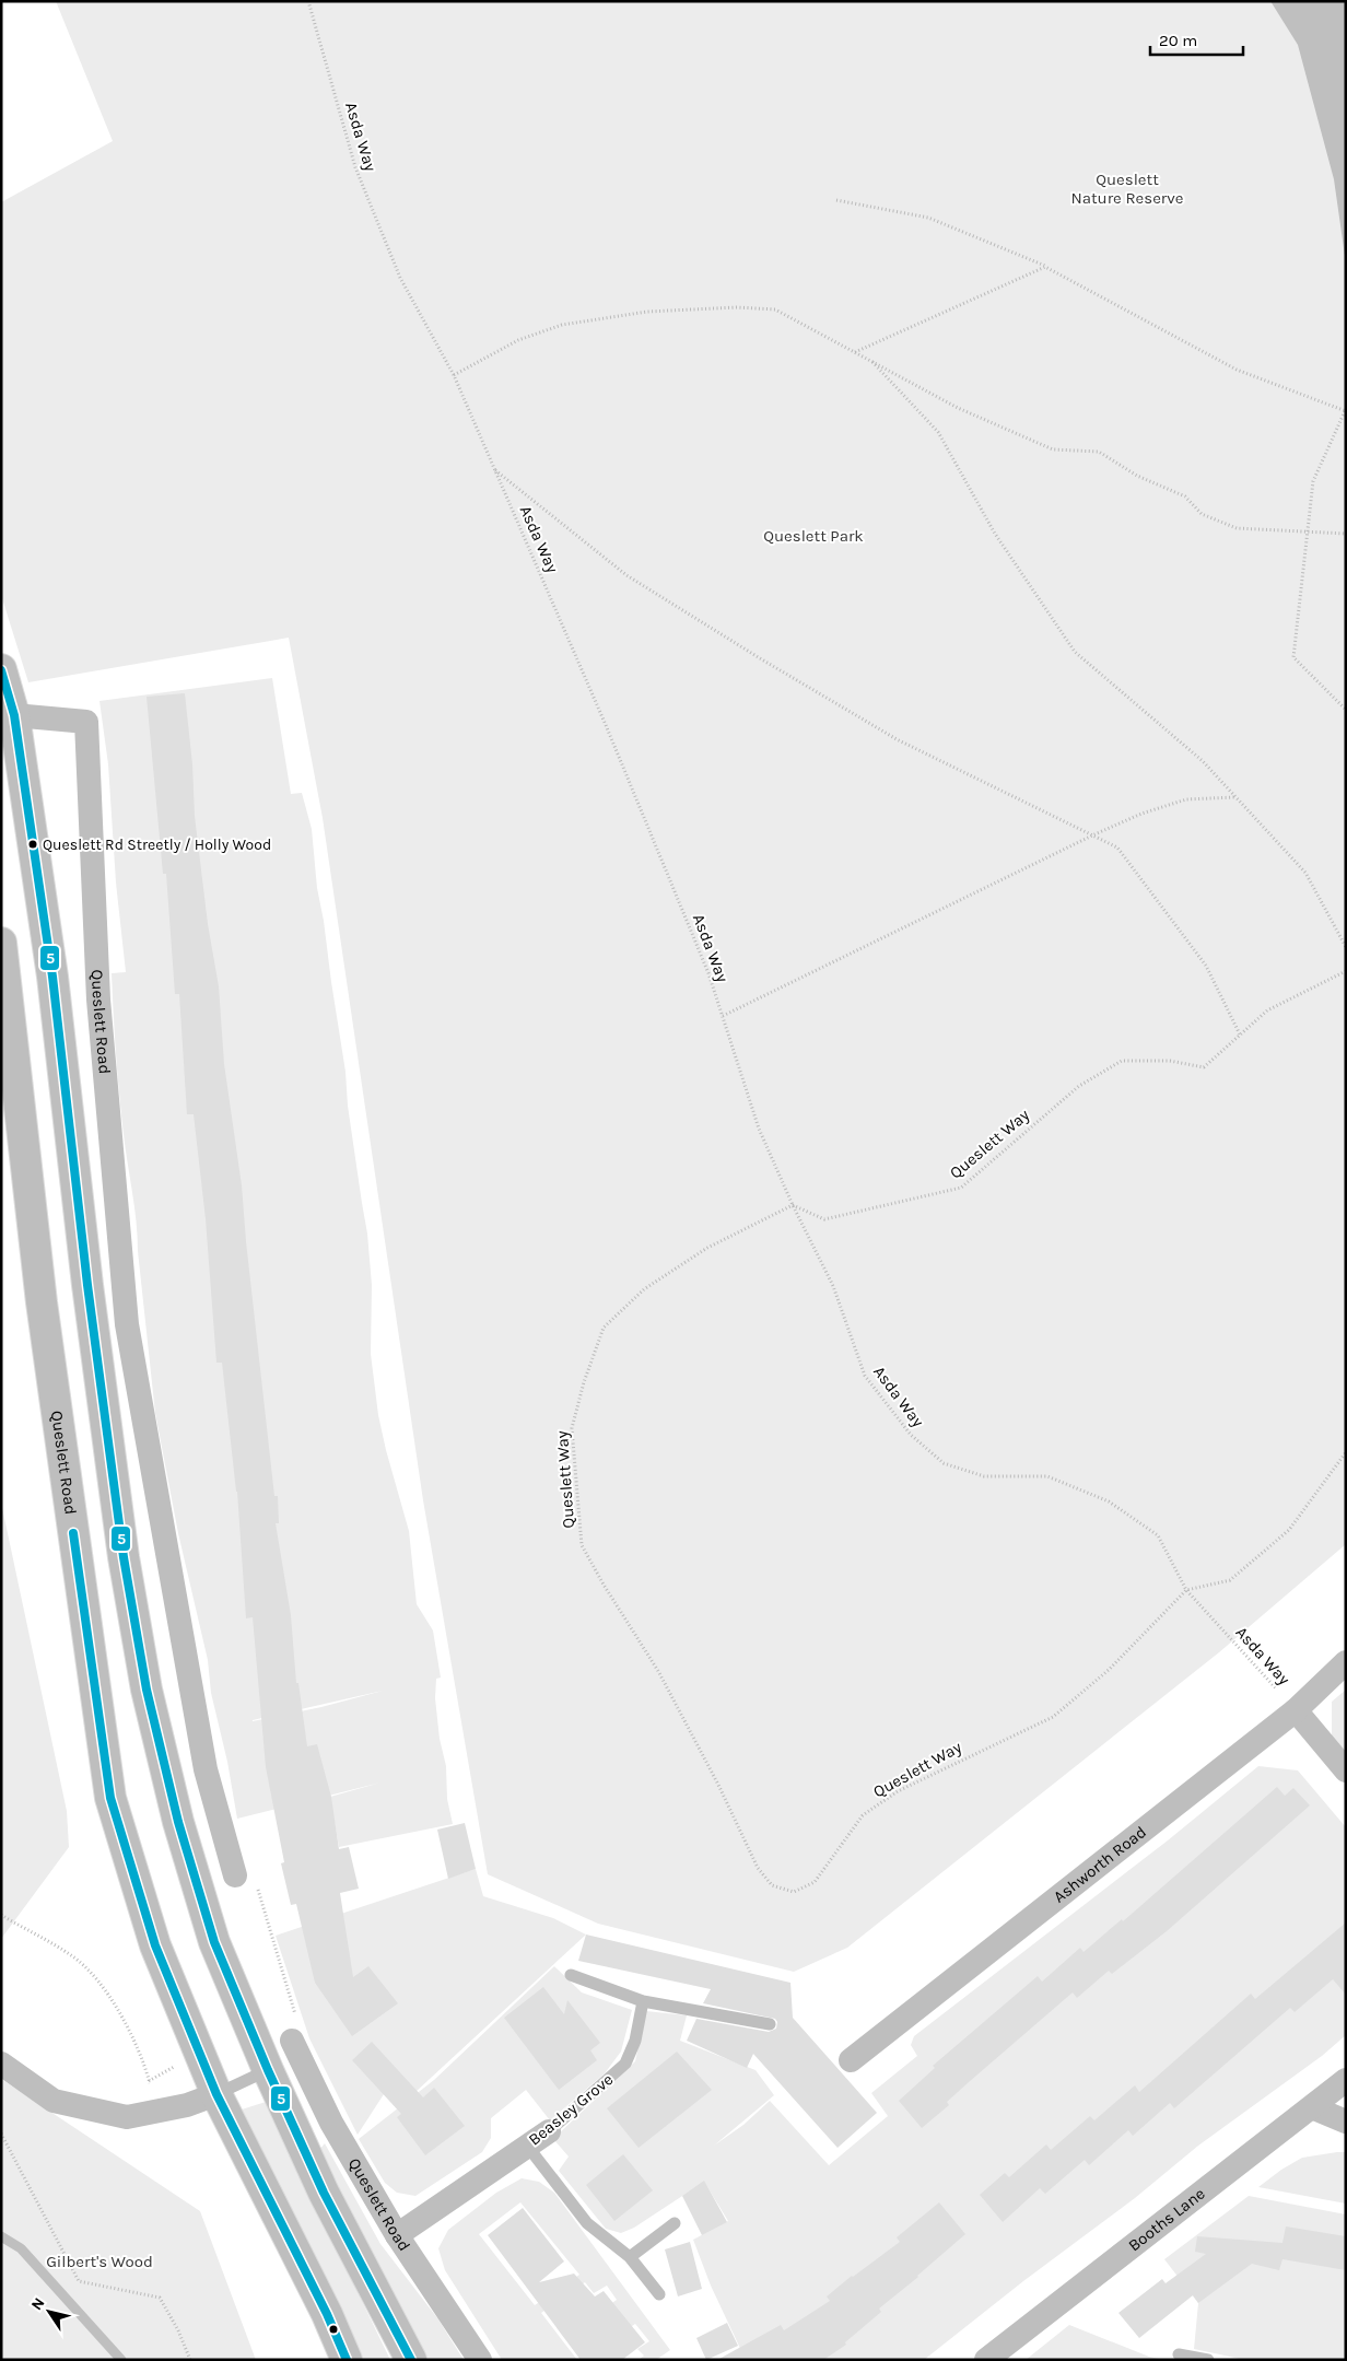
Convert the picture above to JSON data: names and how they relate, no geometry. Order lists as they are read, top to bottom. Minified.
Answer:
{"streets":{"highway":["Queslett Road"],"street":["Ashworth Road","Beasley Grove","Booths Lane"],"path":["Asda Way","Queslett Way"]},"crossings":[["Asda Way","Queslett Way"],["Asda Way","Ashworth Road"],["Queslett Road","Beasley Grove"]],"parks":["Queslett Nature Reserve","Queslett Park","Gilbert's Wood"],"places":["Queslett Rd Streetly / Holly Wood"],"lines":["transit line 5"],"scale_bar":"20 m","north":"top left"}
